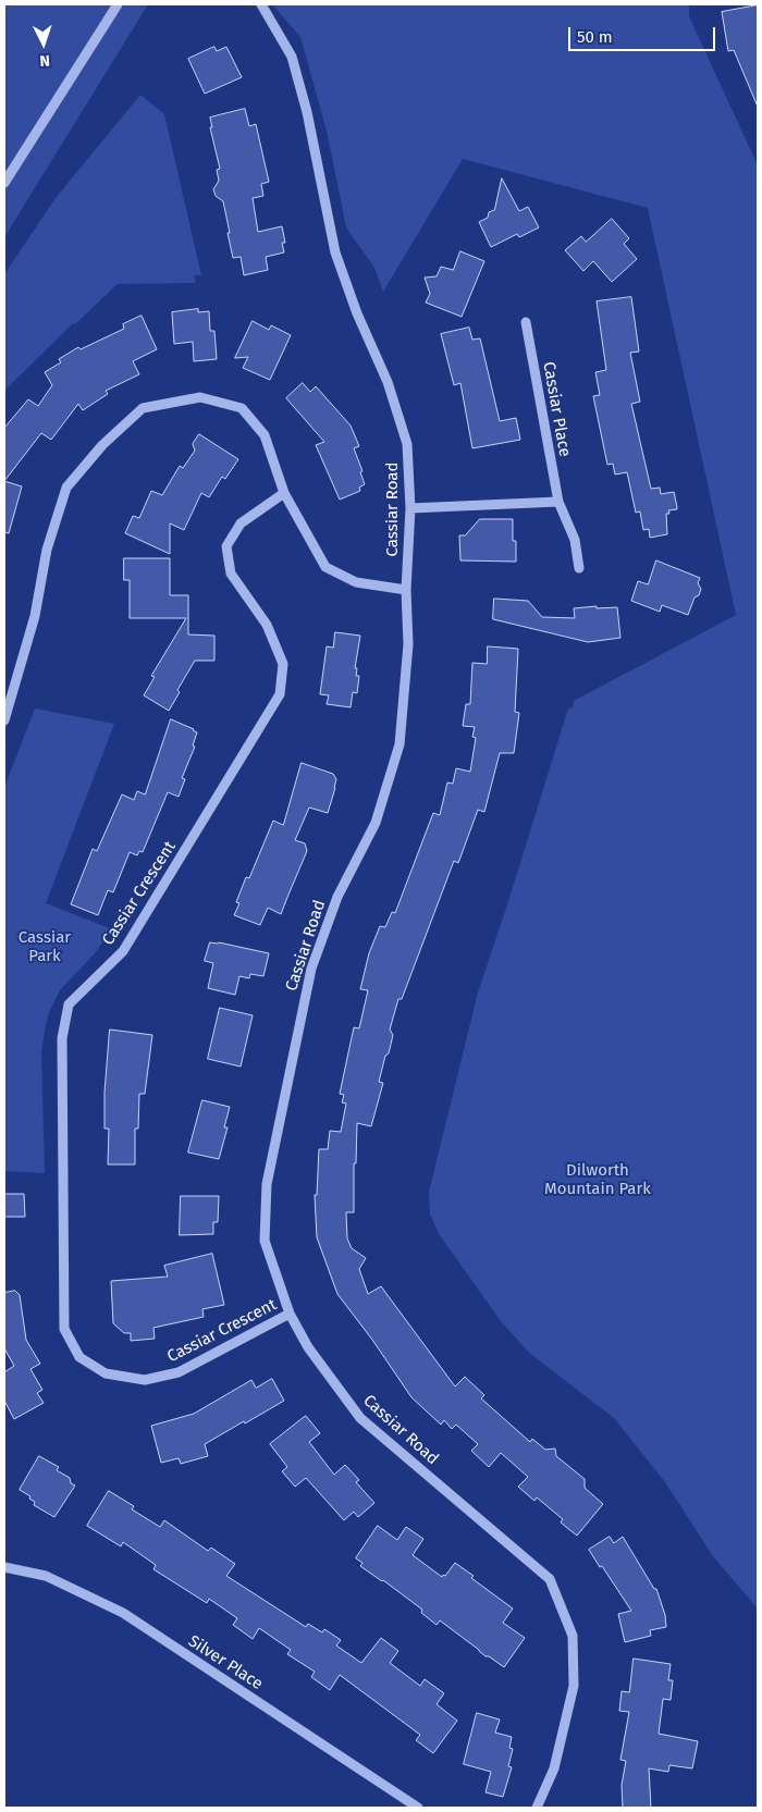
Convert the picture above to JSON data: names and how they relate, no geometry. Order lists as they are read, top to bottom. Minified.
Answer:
{"streets":{"street":["Cassiar Place","Cassiar Road","Cassiar Crescent","Silver Place"]},"crossings":[["Cassiar Road","Cassiar Crescent"]],"parks":["Cassiar Park","Dilworth Mountain Park"],"scale_bar":"50 m","north":"bottom"}
